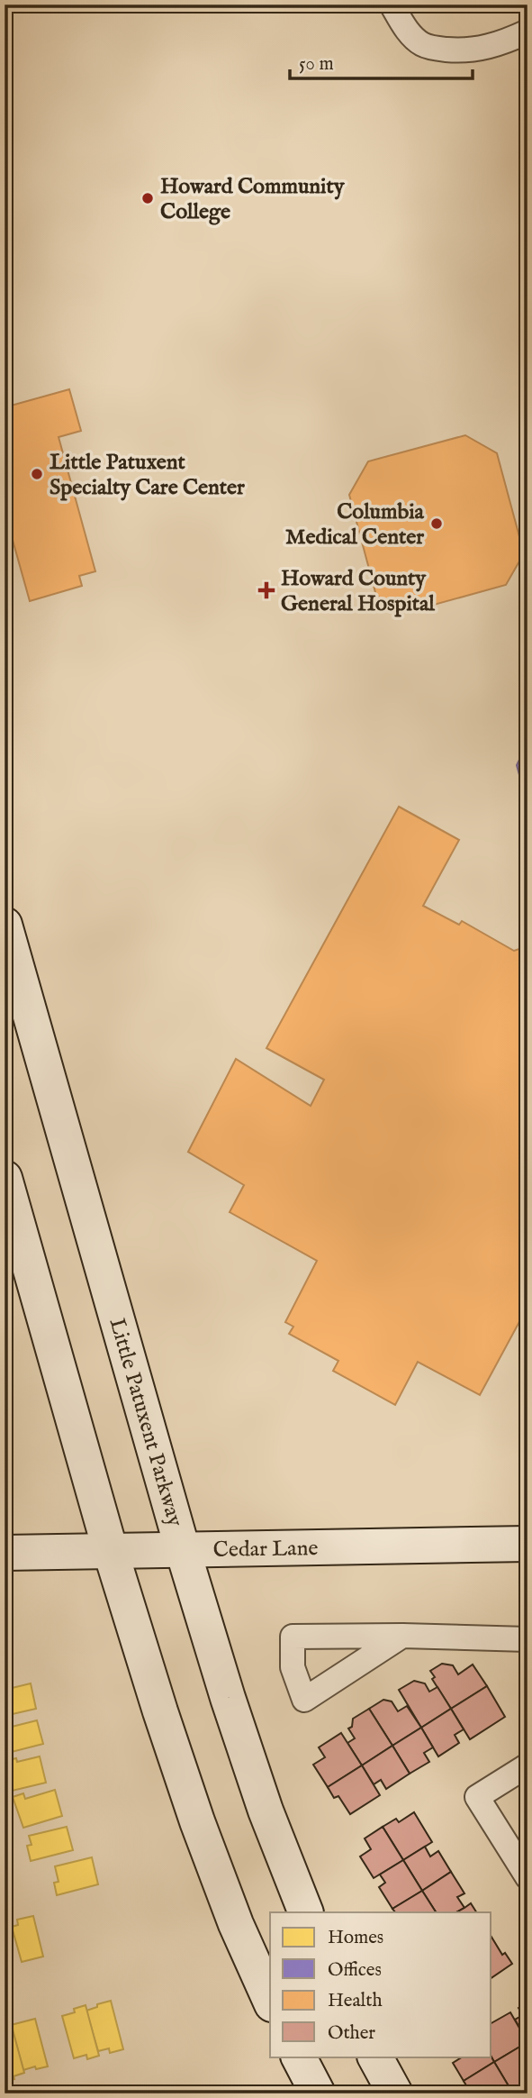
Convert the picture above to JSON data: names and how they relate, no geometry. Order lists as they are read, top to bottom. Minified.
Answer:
{"streets":{"main road":["Little Patuxent Parkway","Cedar Lane"]},"crossings":[["Little Patuxent Parkway","Cedar Lane"]],"places":{"other":["Howard Community College","Little Patuxent Specialty Care Center","Columbia Medical Center"],"health":["Howard County General Hospital"]},"legend":["Homes","Offices","Health","Other"],"scale_bar":"50 m"}
